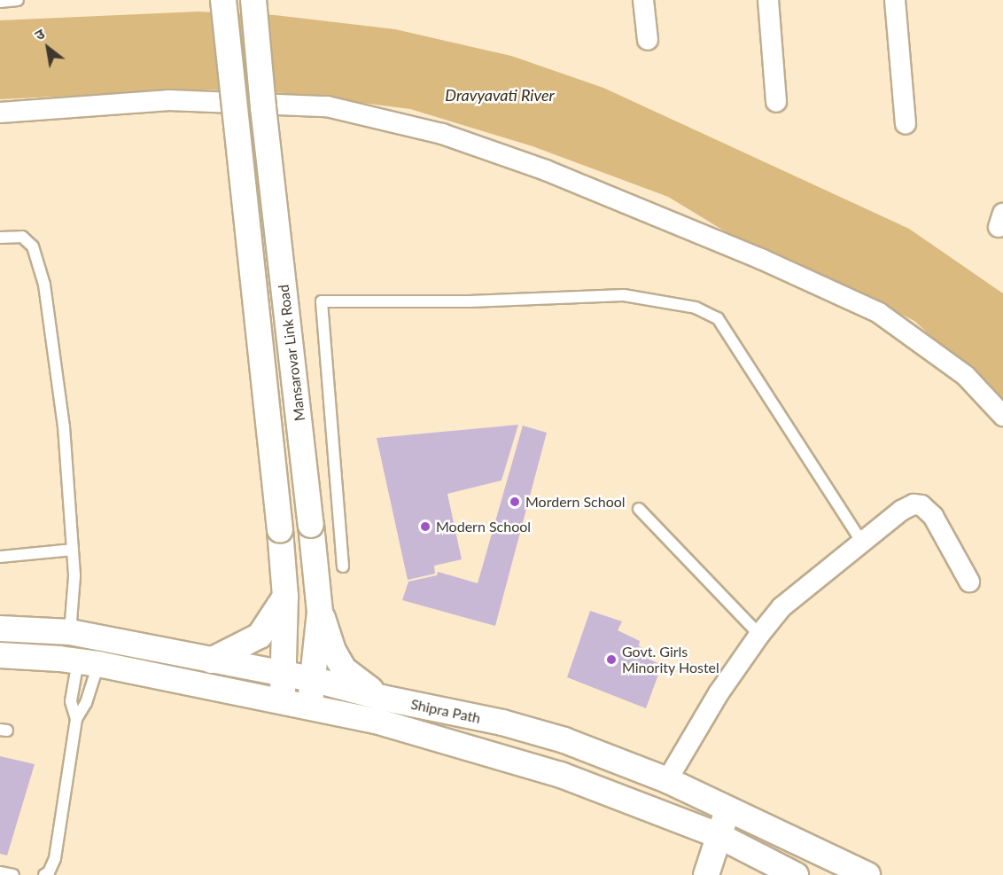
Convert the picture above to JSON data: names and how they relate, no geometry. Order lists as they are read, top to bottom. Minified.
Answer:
{"streets":{"street":["Mansarovar Link Road","Shipra Path"]},"crossings":[["Mansarovar Link Road","Shipra Path"]],"water":["Dravyavati River"],"places":["Mordern School","Modern School","Govt. Girls Minority Hostel"],"north":"top left"}
